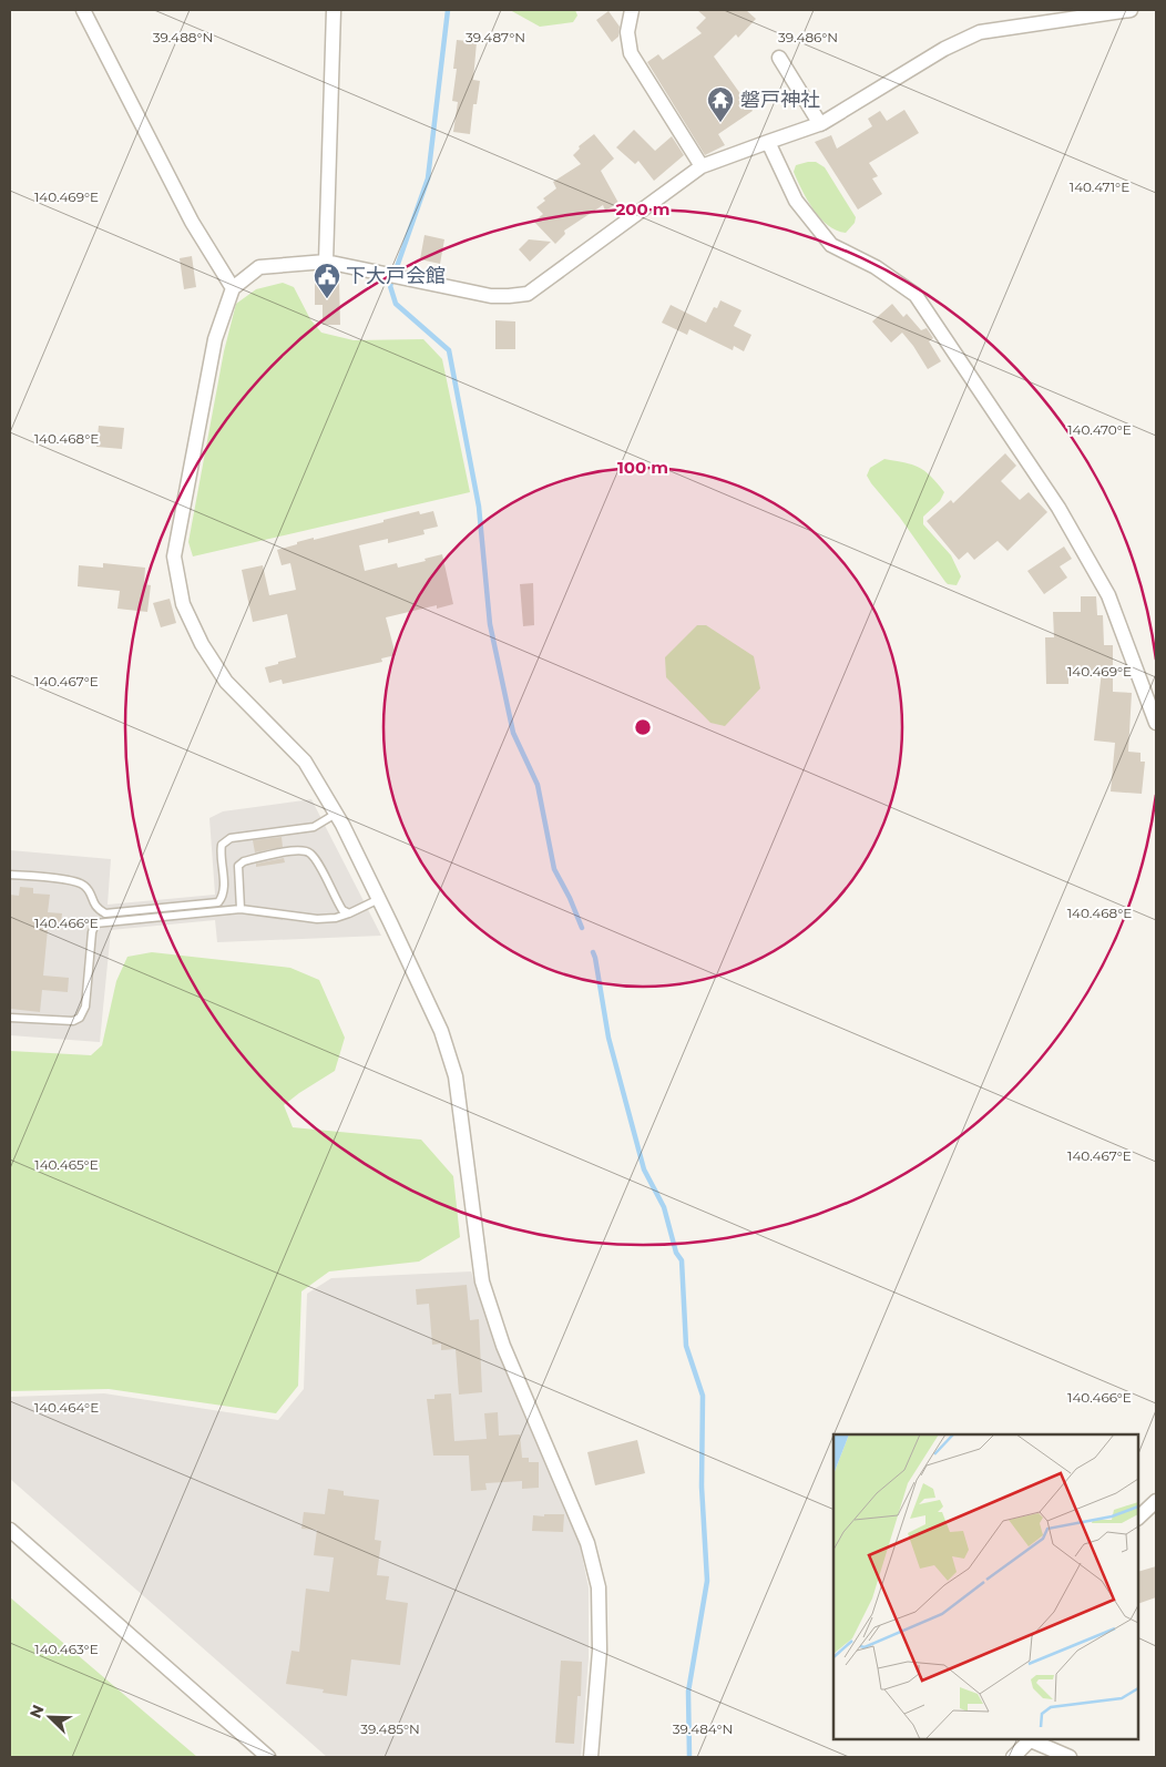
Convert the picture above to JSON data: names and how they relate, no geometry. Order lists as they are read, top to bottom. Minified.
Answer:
{"places":{"temple":["磐戸神社"],"public building":["下大戸会館"]},"north":"top left","coordinates":["39.488°N","39.487°N","39.486°N","140.471°E","140.469°E","140.470°E","140.468°E","140.467°E","140.466°E","140.465°E","140.464°E","140.463°E","39.485°N","39.484°N"],"rings":["200 m","100 m"]}
